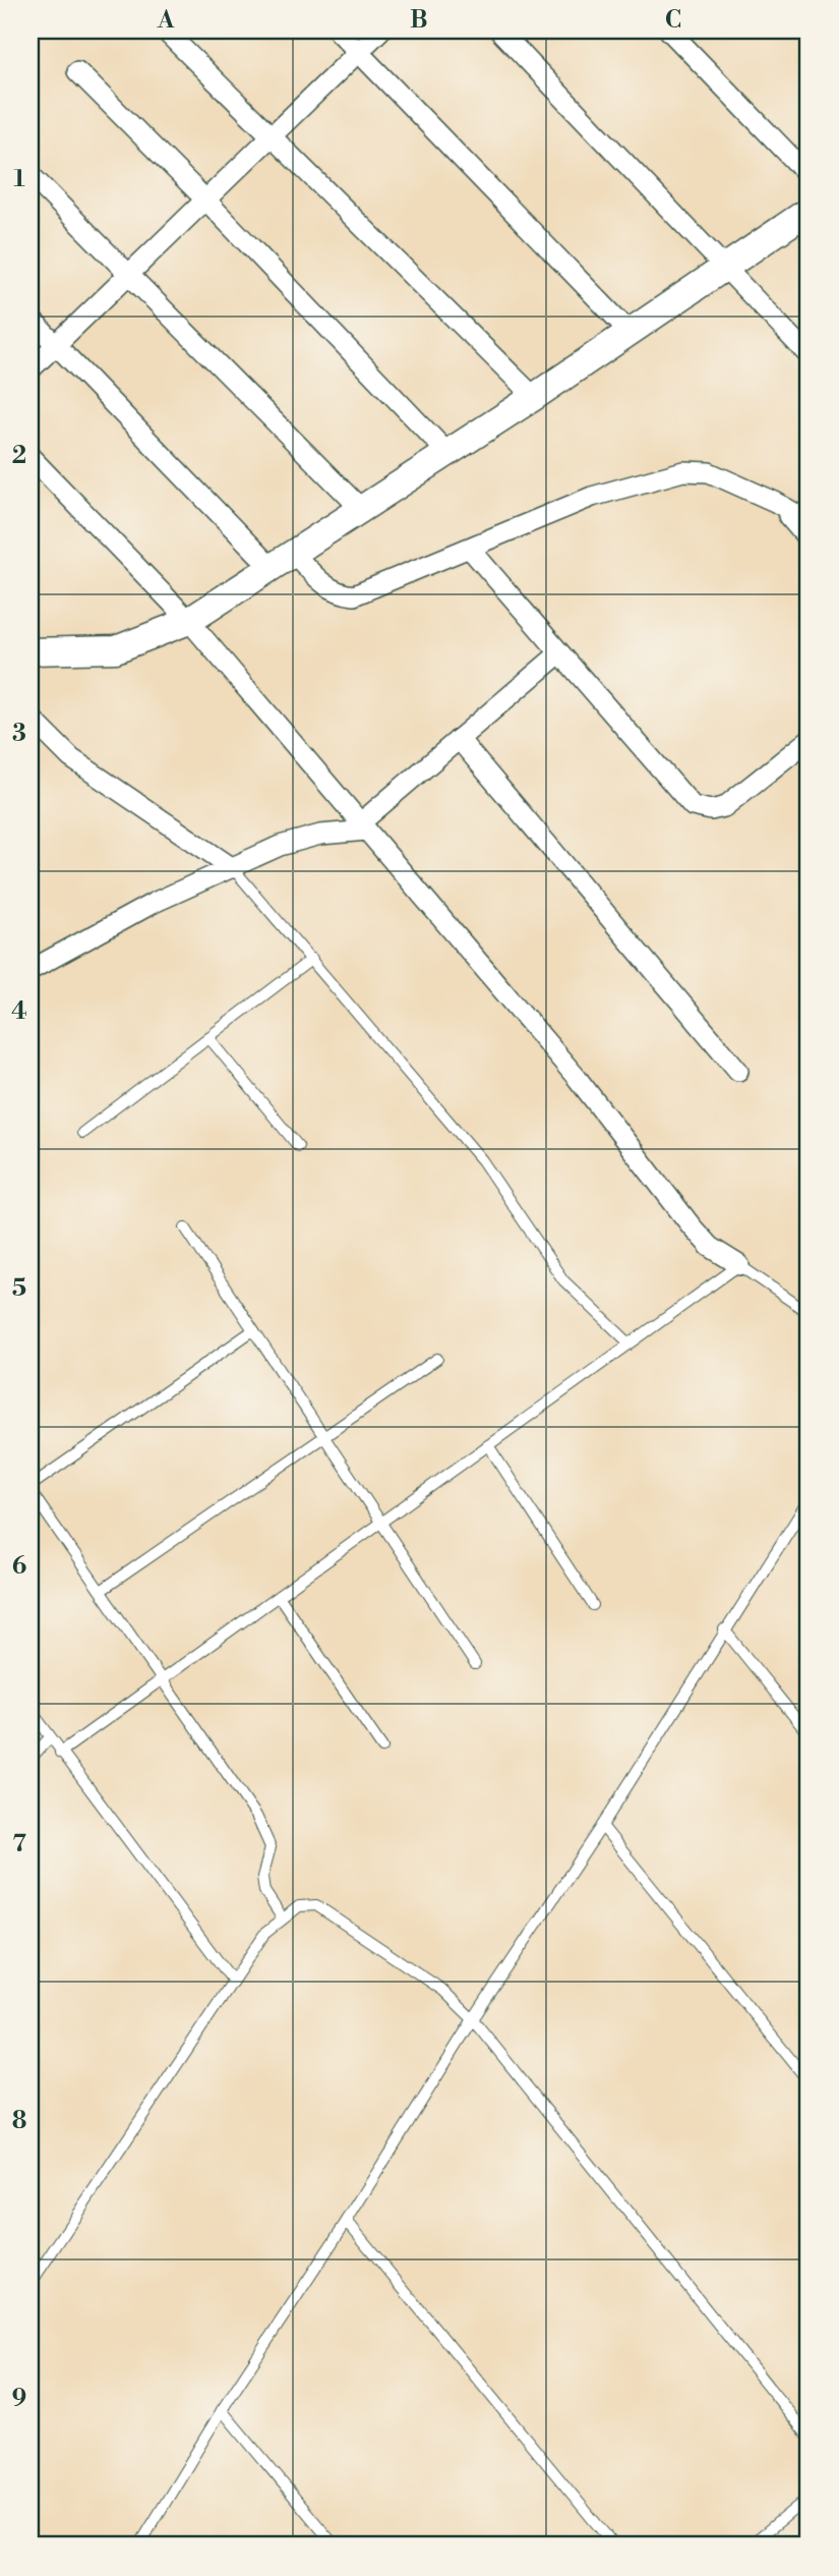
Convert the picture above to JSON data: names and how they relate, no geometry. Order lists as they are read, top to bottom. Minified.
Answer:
{"grid":{"columns":["A","B","C"],"rows":["1","2","3","4","5","6","7","8","9"]}}
